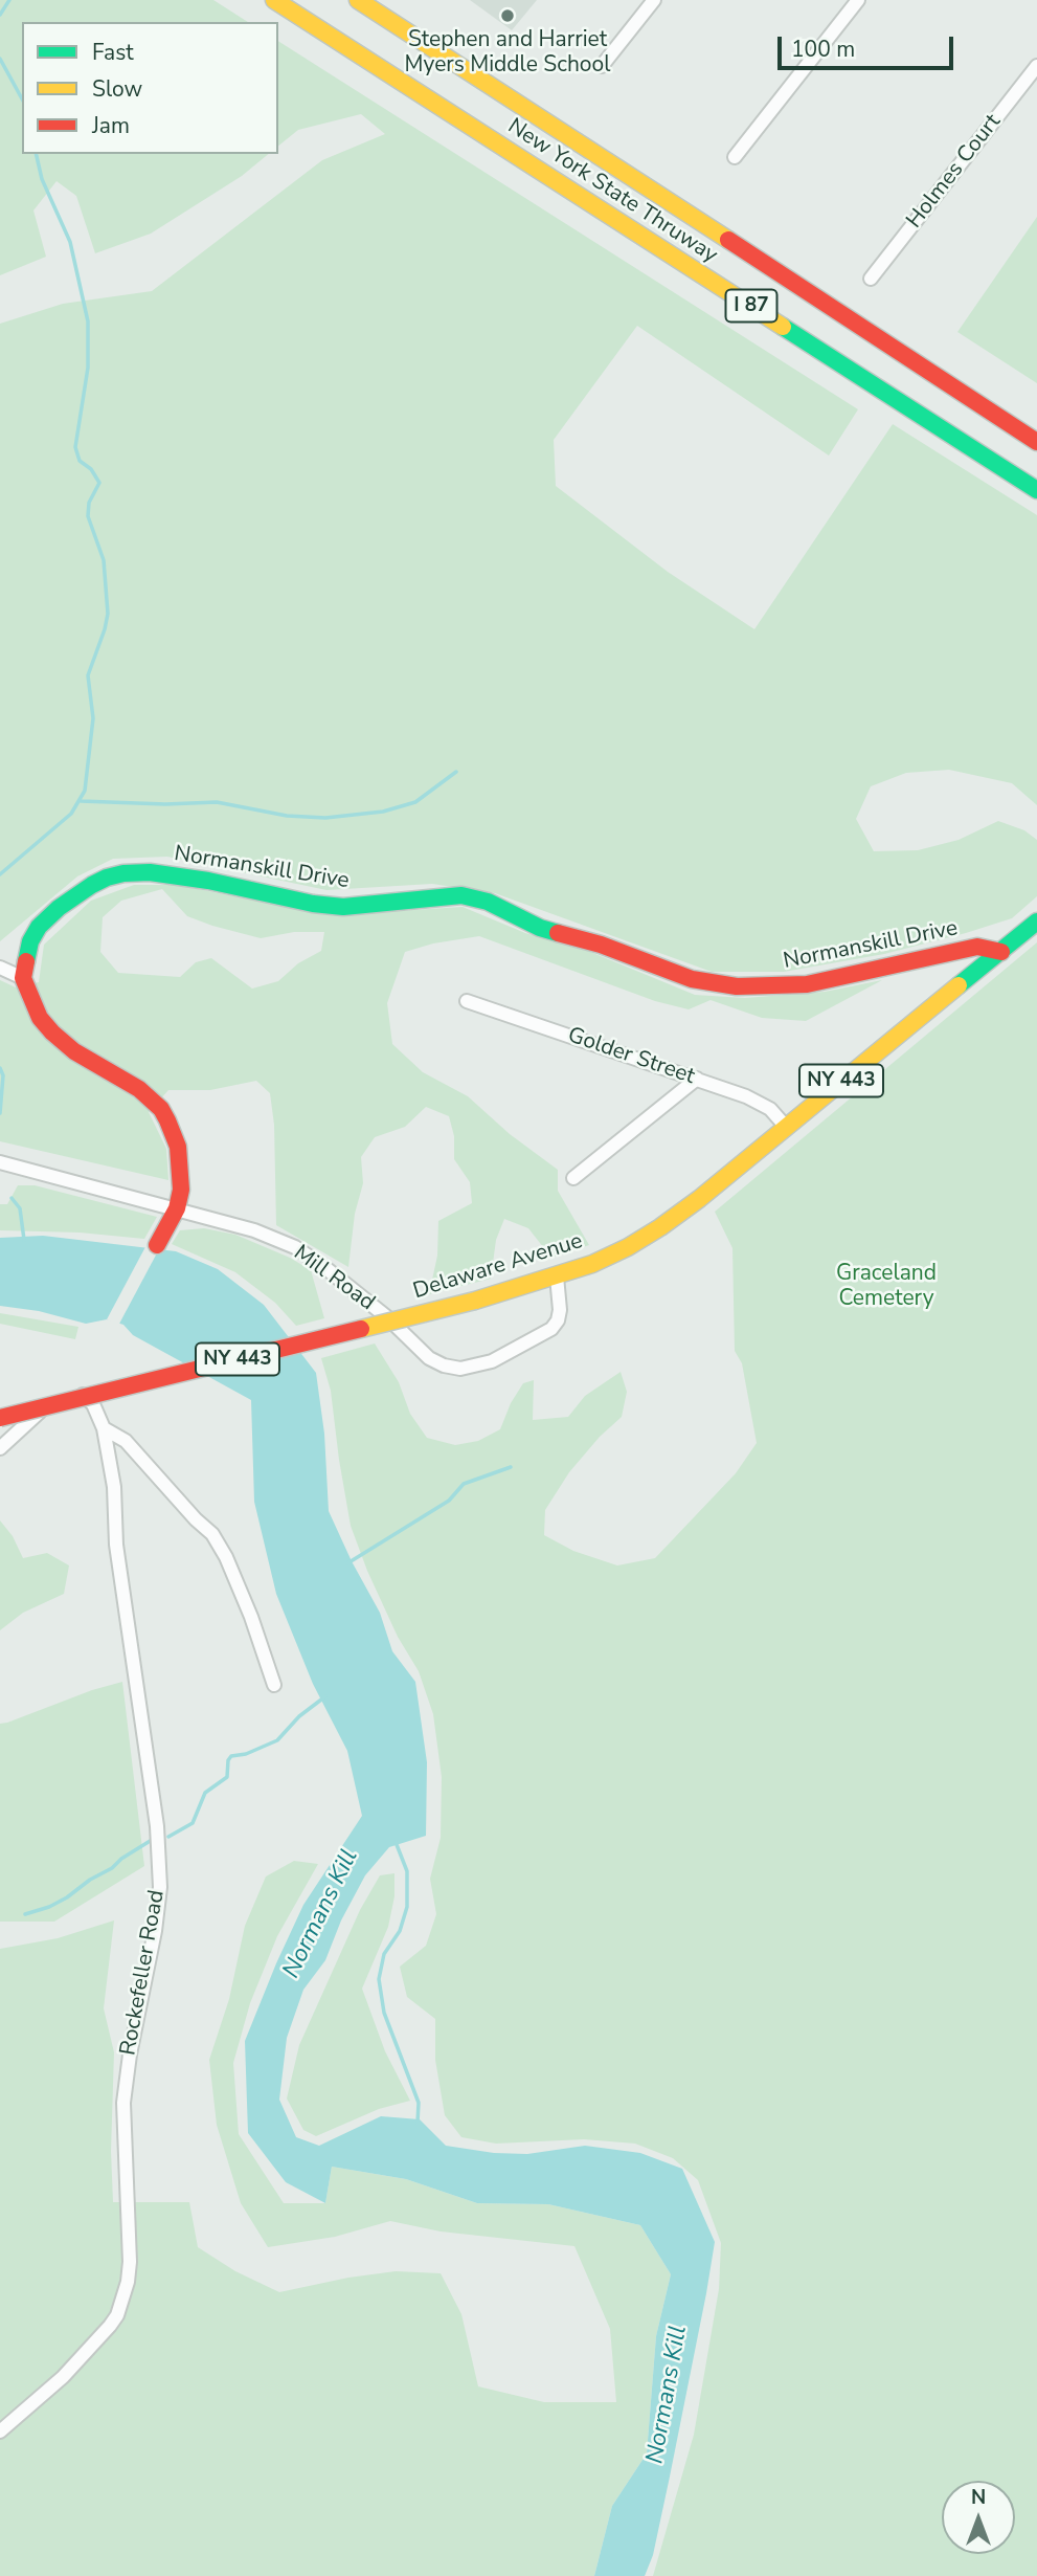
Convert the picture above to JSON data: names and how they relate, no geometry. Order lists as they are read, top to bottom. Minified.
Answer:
{"streets":{"main road":["New York State Thruway","I 87","Normanskill Drive","NY 443","Delaware Avenue"],"street":["Holmes Court","Golder Street","Mill Road","Rockefeller Road"]},"crossings":[["Normanskill Drive","Delaware Avenue"],["Golder Street","Delaware Avenue"],["Delaware Avenue","Mill Road"]],"water":["Normans Kill"],"parks":["Graceland Cemetery"],"places":["Stephen and Harriet Myers Middle School"],"legend":["Fast","Slow","Jam"],"scale_bar":"100 m","north":"top"}
